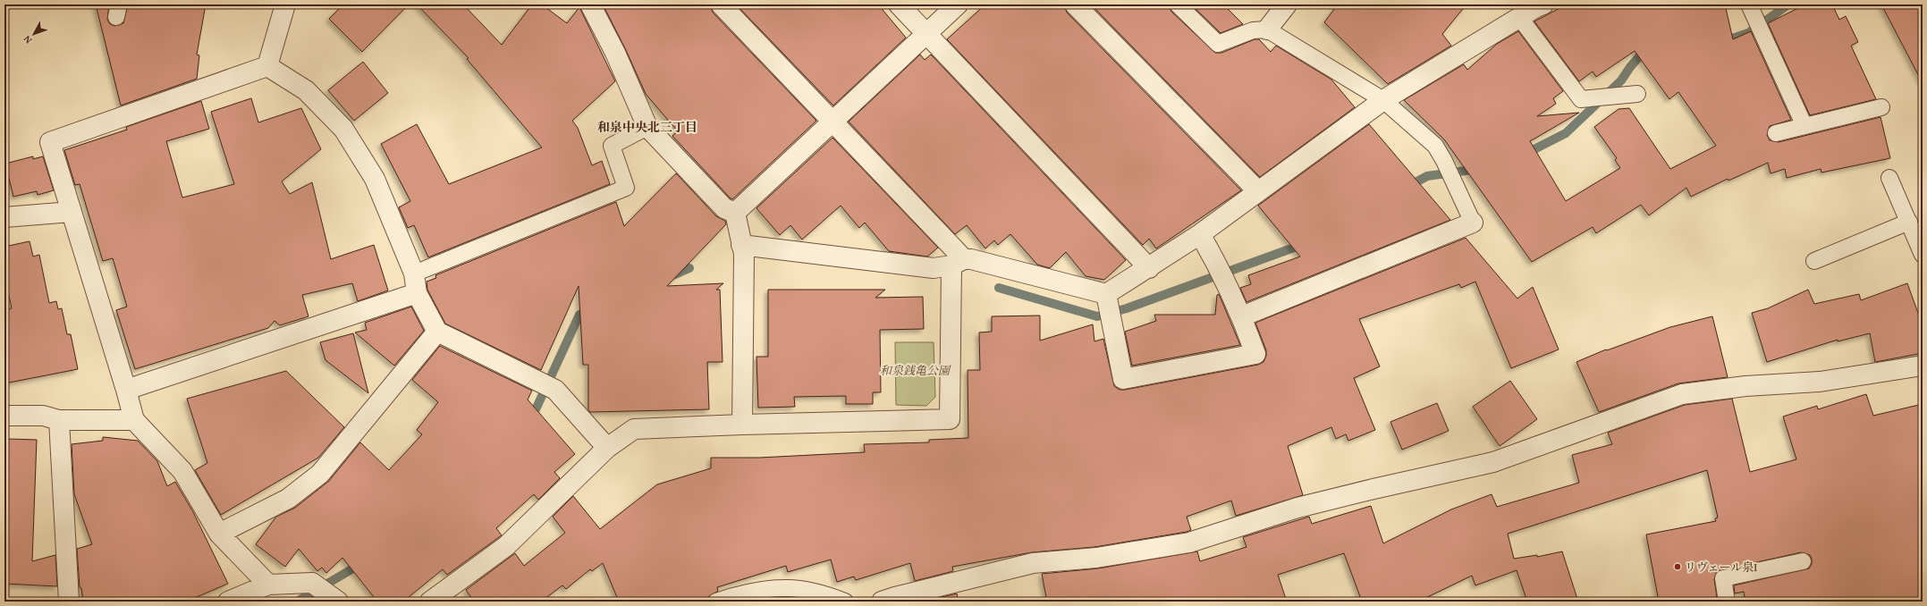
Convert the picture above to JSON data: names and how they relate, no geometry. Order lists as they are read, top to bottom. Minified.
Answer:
{"districts":["和泉中央北三丁目"],"parks":["和泉銭亀公園"],"places":["リヴェール泉I"],"north":"bottom left"}
